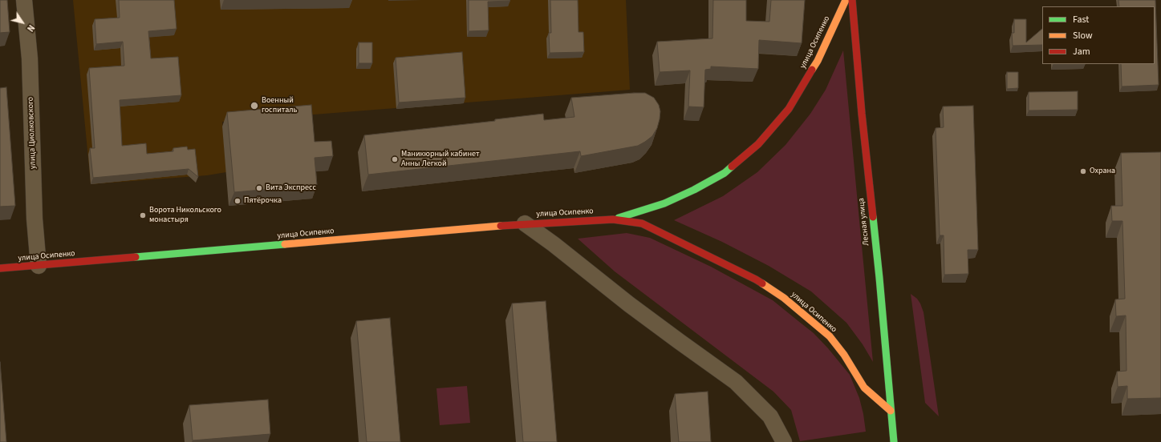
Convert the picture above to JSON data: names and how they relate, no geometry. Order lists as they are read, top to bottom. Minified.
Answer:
{"streets":{"main road":["улица Осипенко","Лесная улица"],"street":["улица Циолковского"]},"crossings":[["улица Осипенко","улица Циолковского"],["улица Осипенко","Лесная улица"]],"places":["Военный госпиталь","Маникюрный кабинет Анны Легкой","Охрана","Вита Экспресс","Пятёрочка","Ворота Никольского монастыря"],"legend":["Fast","Slow","Jam"],"north":"bottom right"}
